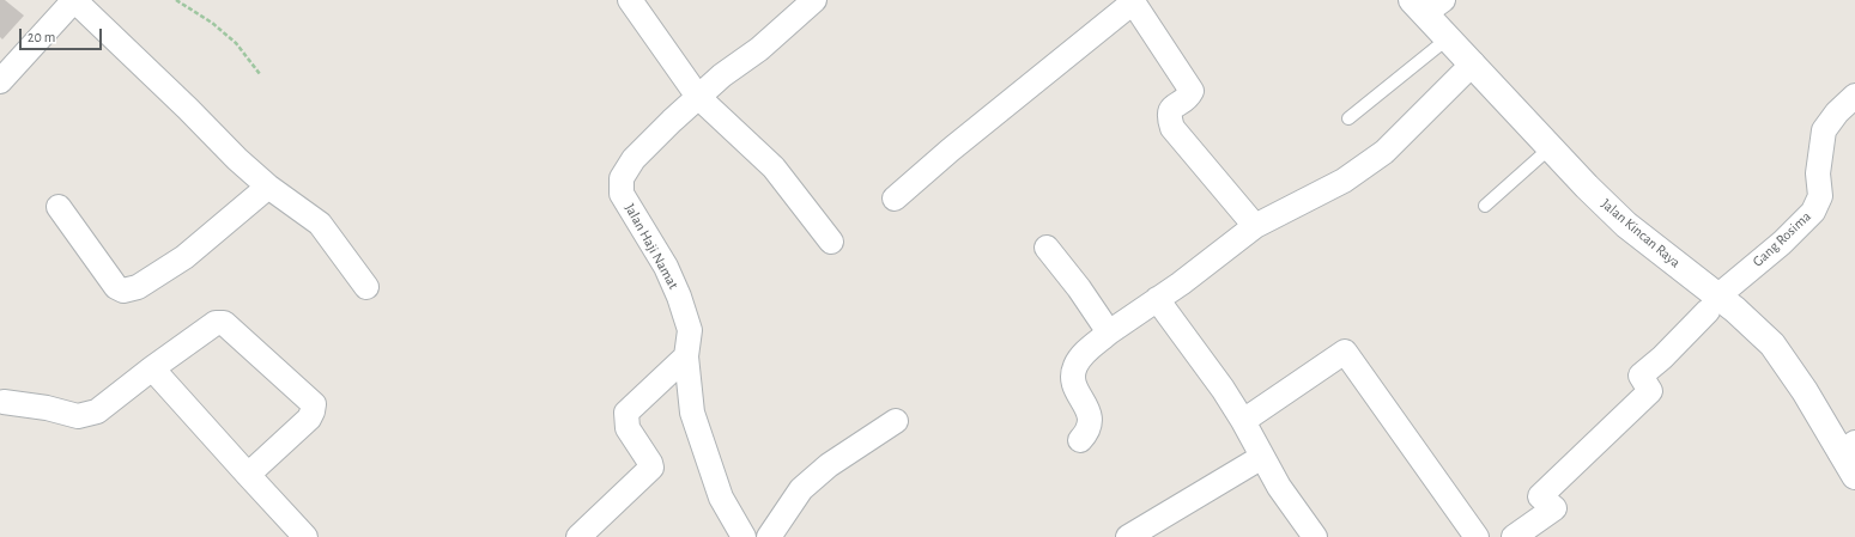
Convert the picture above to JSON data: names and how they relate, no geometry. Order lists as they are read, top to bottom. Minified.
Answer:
{"streets":{"main road":["Jalan Kincan Raya"],"street":["Gang Rosima","Jalan Haji Namat"]},"crossings":[["Jalan Kincan Raya","Gang Rosima"]],"scale_bar":"20 m"}
